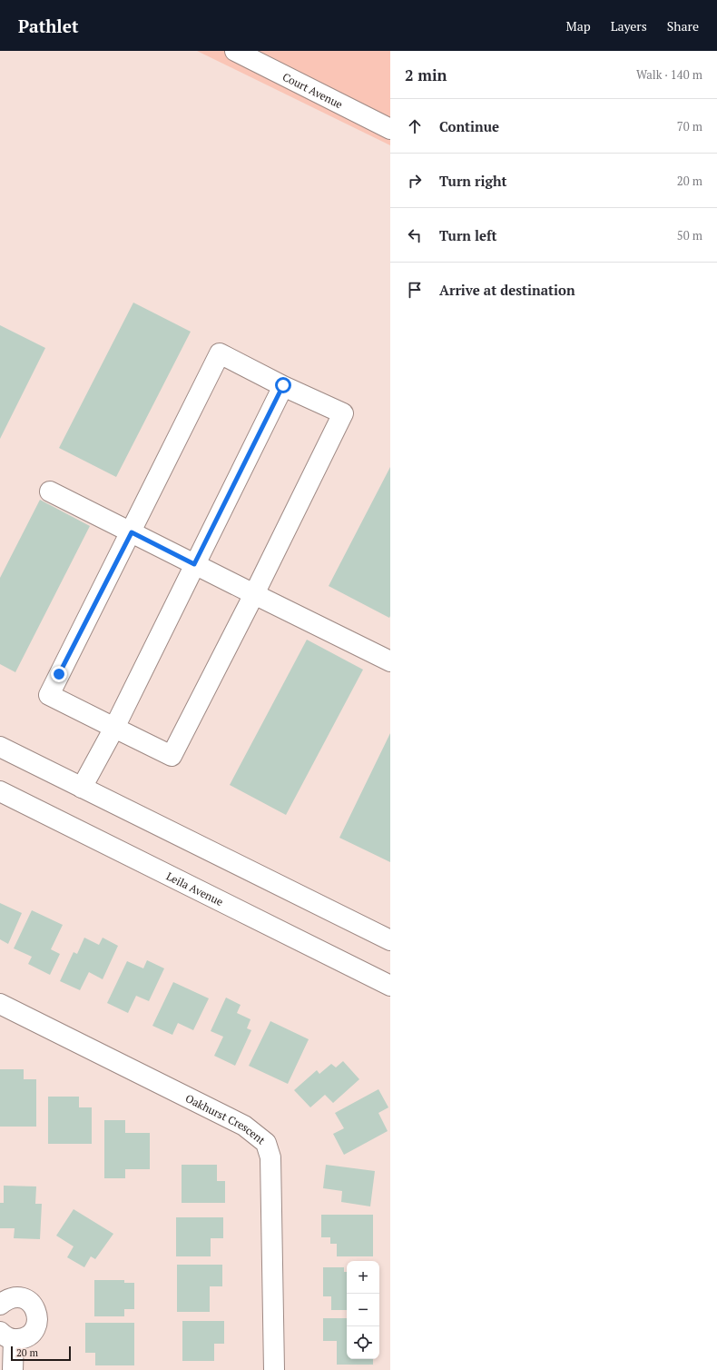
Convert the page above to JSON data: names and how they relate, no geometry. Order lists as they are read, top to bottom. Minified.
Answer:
{"streets":{"street":["Court Avenue","Leila Avenue","Oakhurst Crescent"]},"scale_bar":"20 m","page":{"header":"Pathlet","nav":["Map","Layers","Share"],"heading":["2 min","Walk · 140 m"],"list":[["Continue","70 m"],["Turn right","20 m"],["Turn left","50 m"],"Arrive at destination"],"map_buttons":["+","−"],"scale":"20 m"}}
